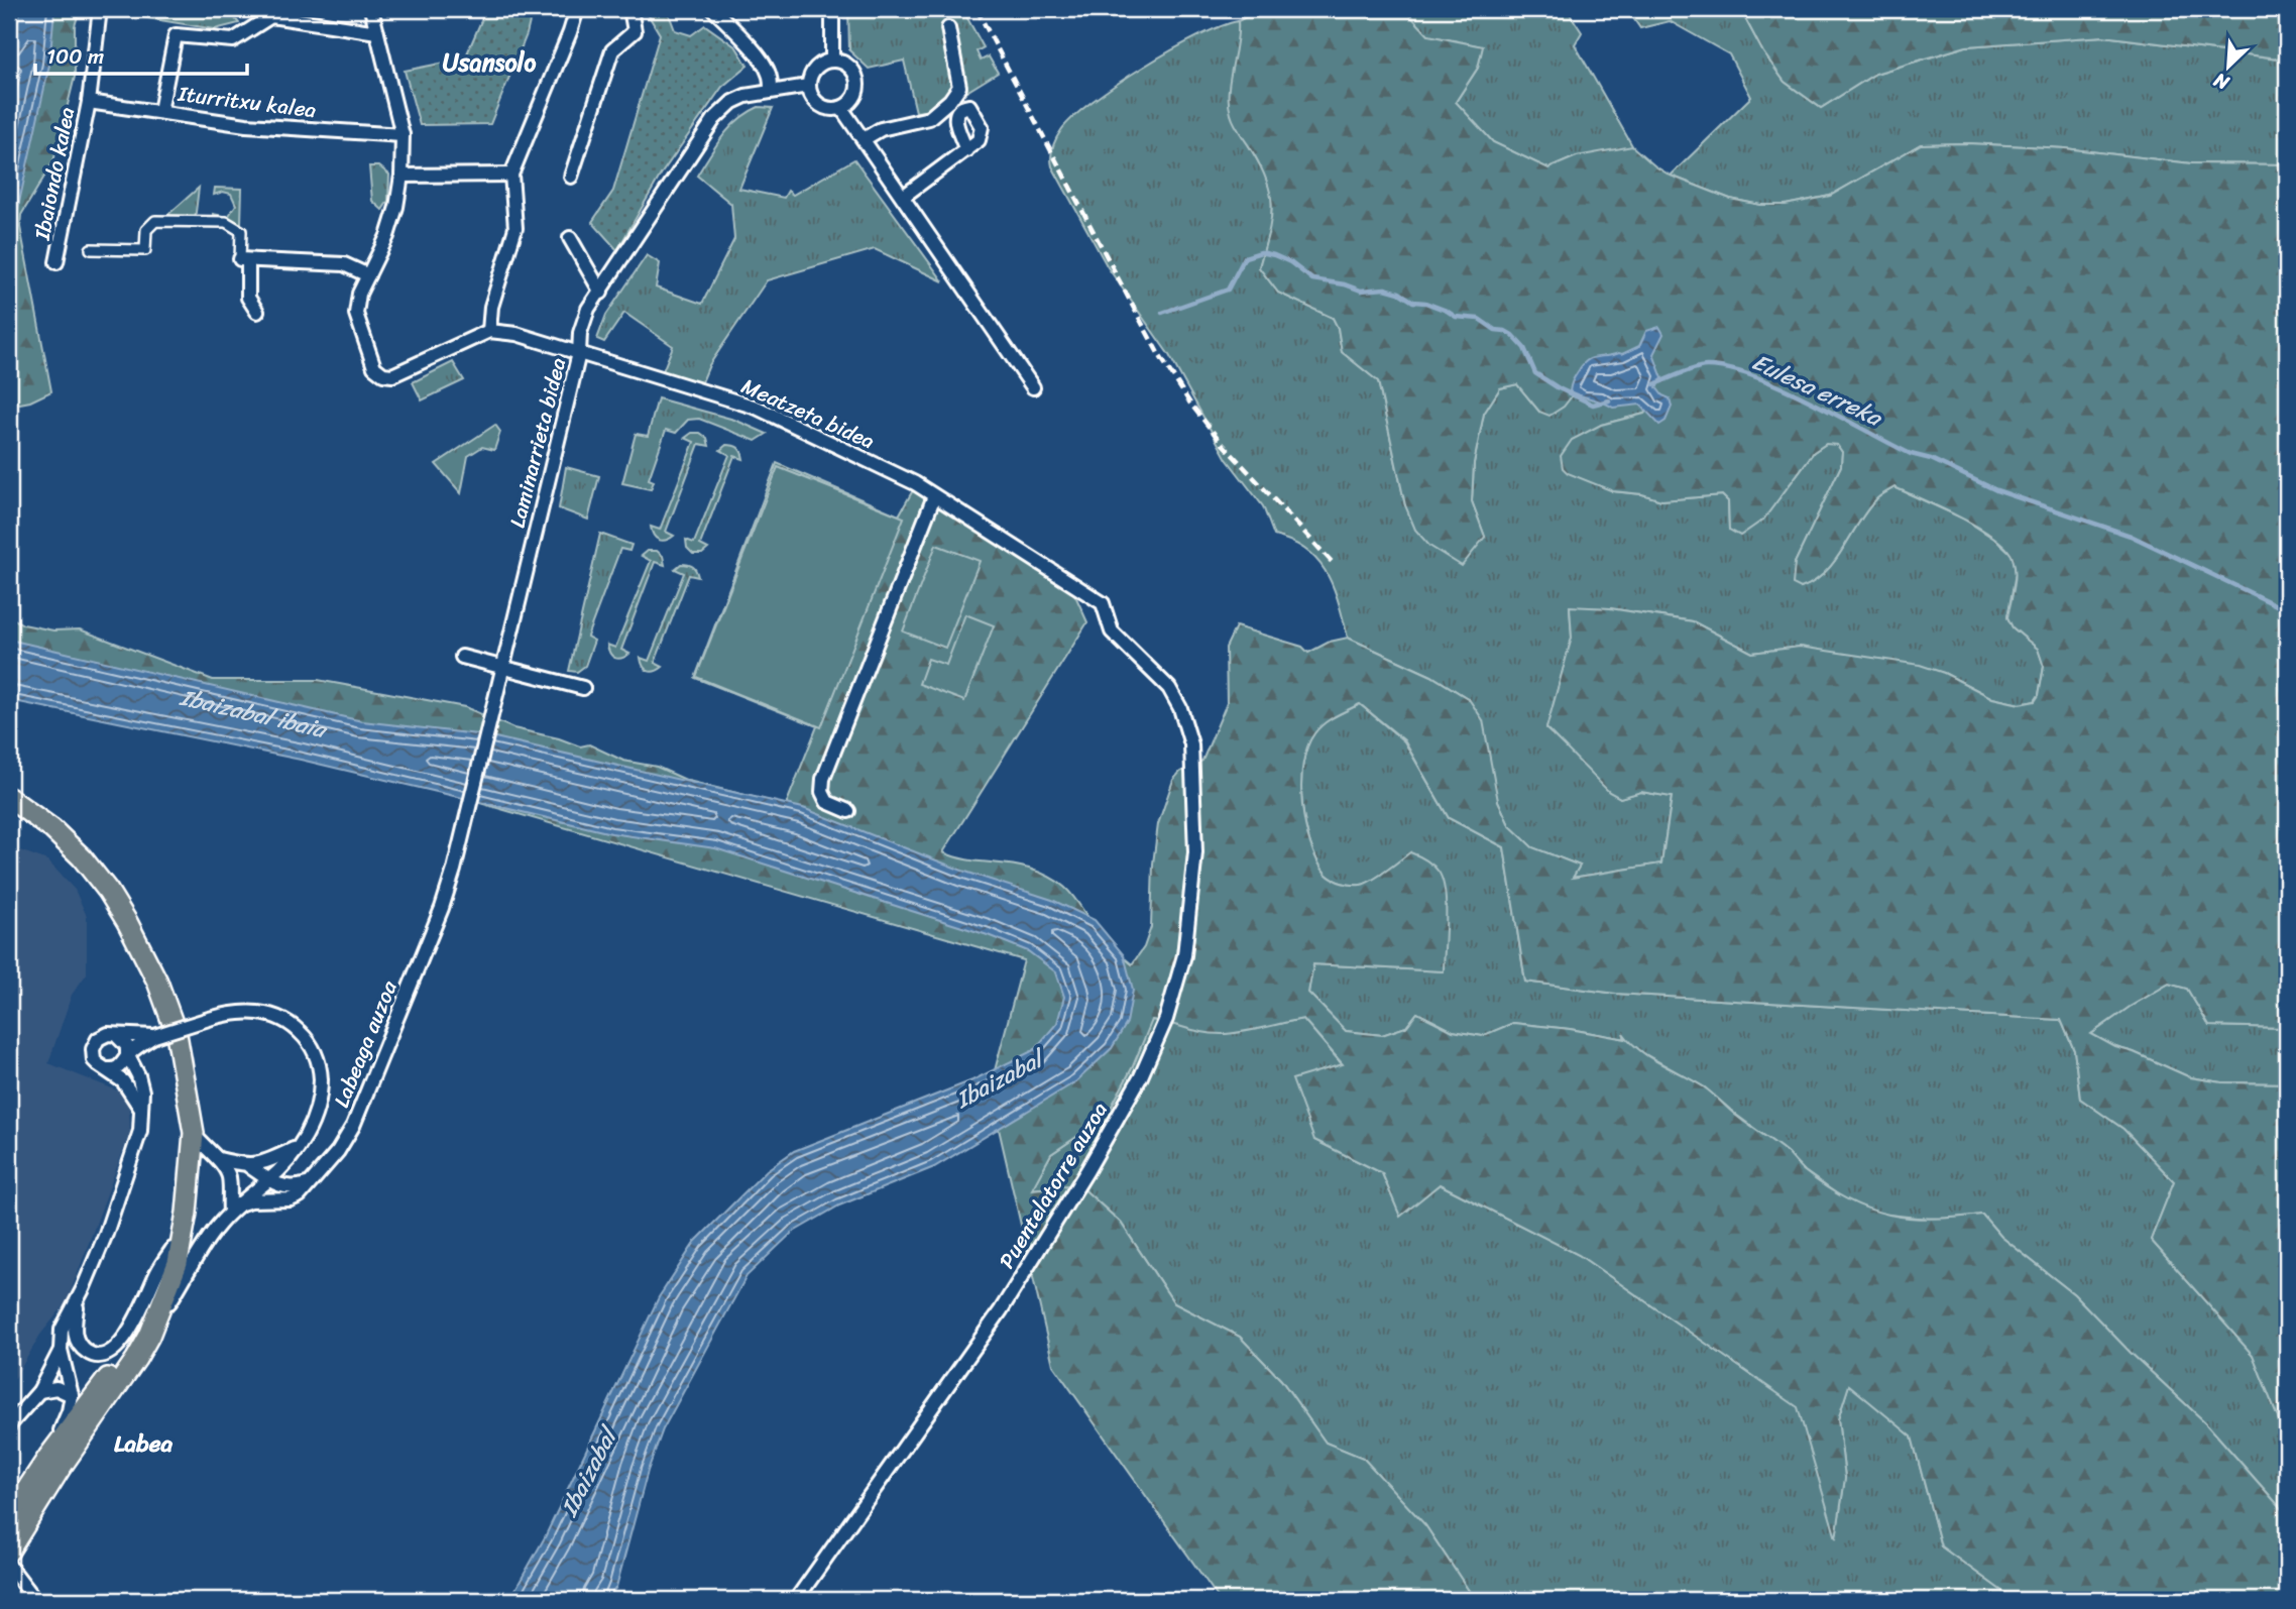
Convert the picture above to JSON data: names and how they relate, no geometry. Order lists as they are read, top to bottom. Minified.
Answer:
{"streets":{"street":["Iturritxu kalea","Ibaiondo kalea","Meatzeta bidea","Laminarrieta bidea","Labeaga auzoa","Puentelatorre auzoa"]},"crossings":[["Iturritxu kalea","Ibaiondo kalea"],["Meatzeta bidea","Laminarrieta bidea"],["Meatzeta bidea","Puentelatorre auzoa"],["Laminarrieta bidea","Labeaga auzoa"]],"districts":["Usansolo","Labea"],"water":["Eulesa erreka","Ibaizabal ibaia","Ibaizabal"],"scale_bar":"100 m","north":"bottom left"}
